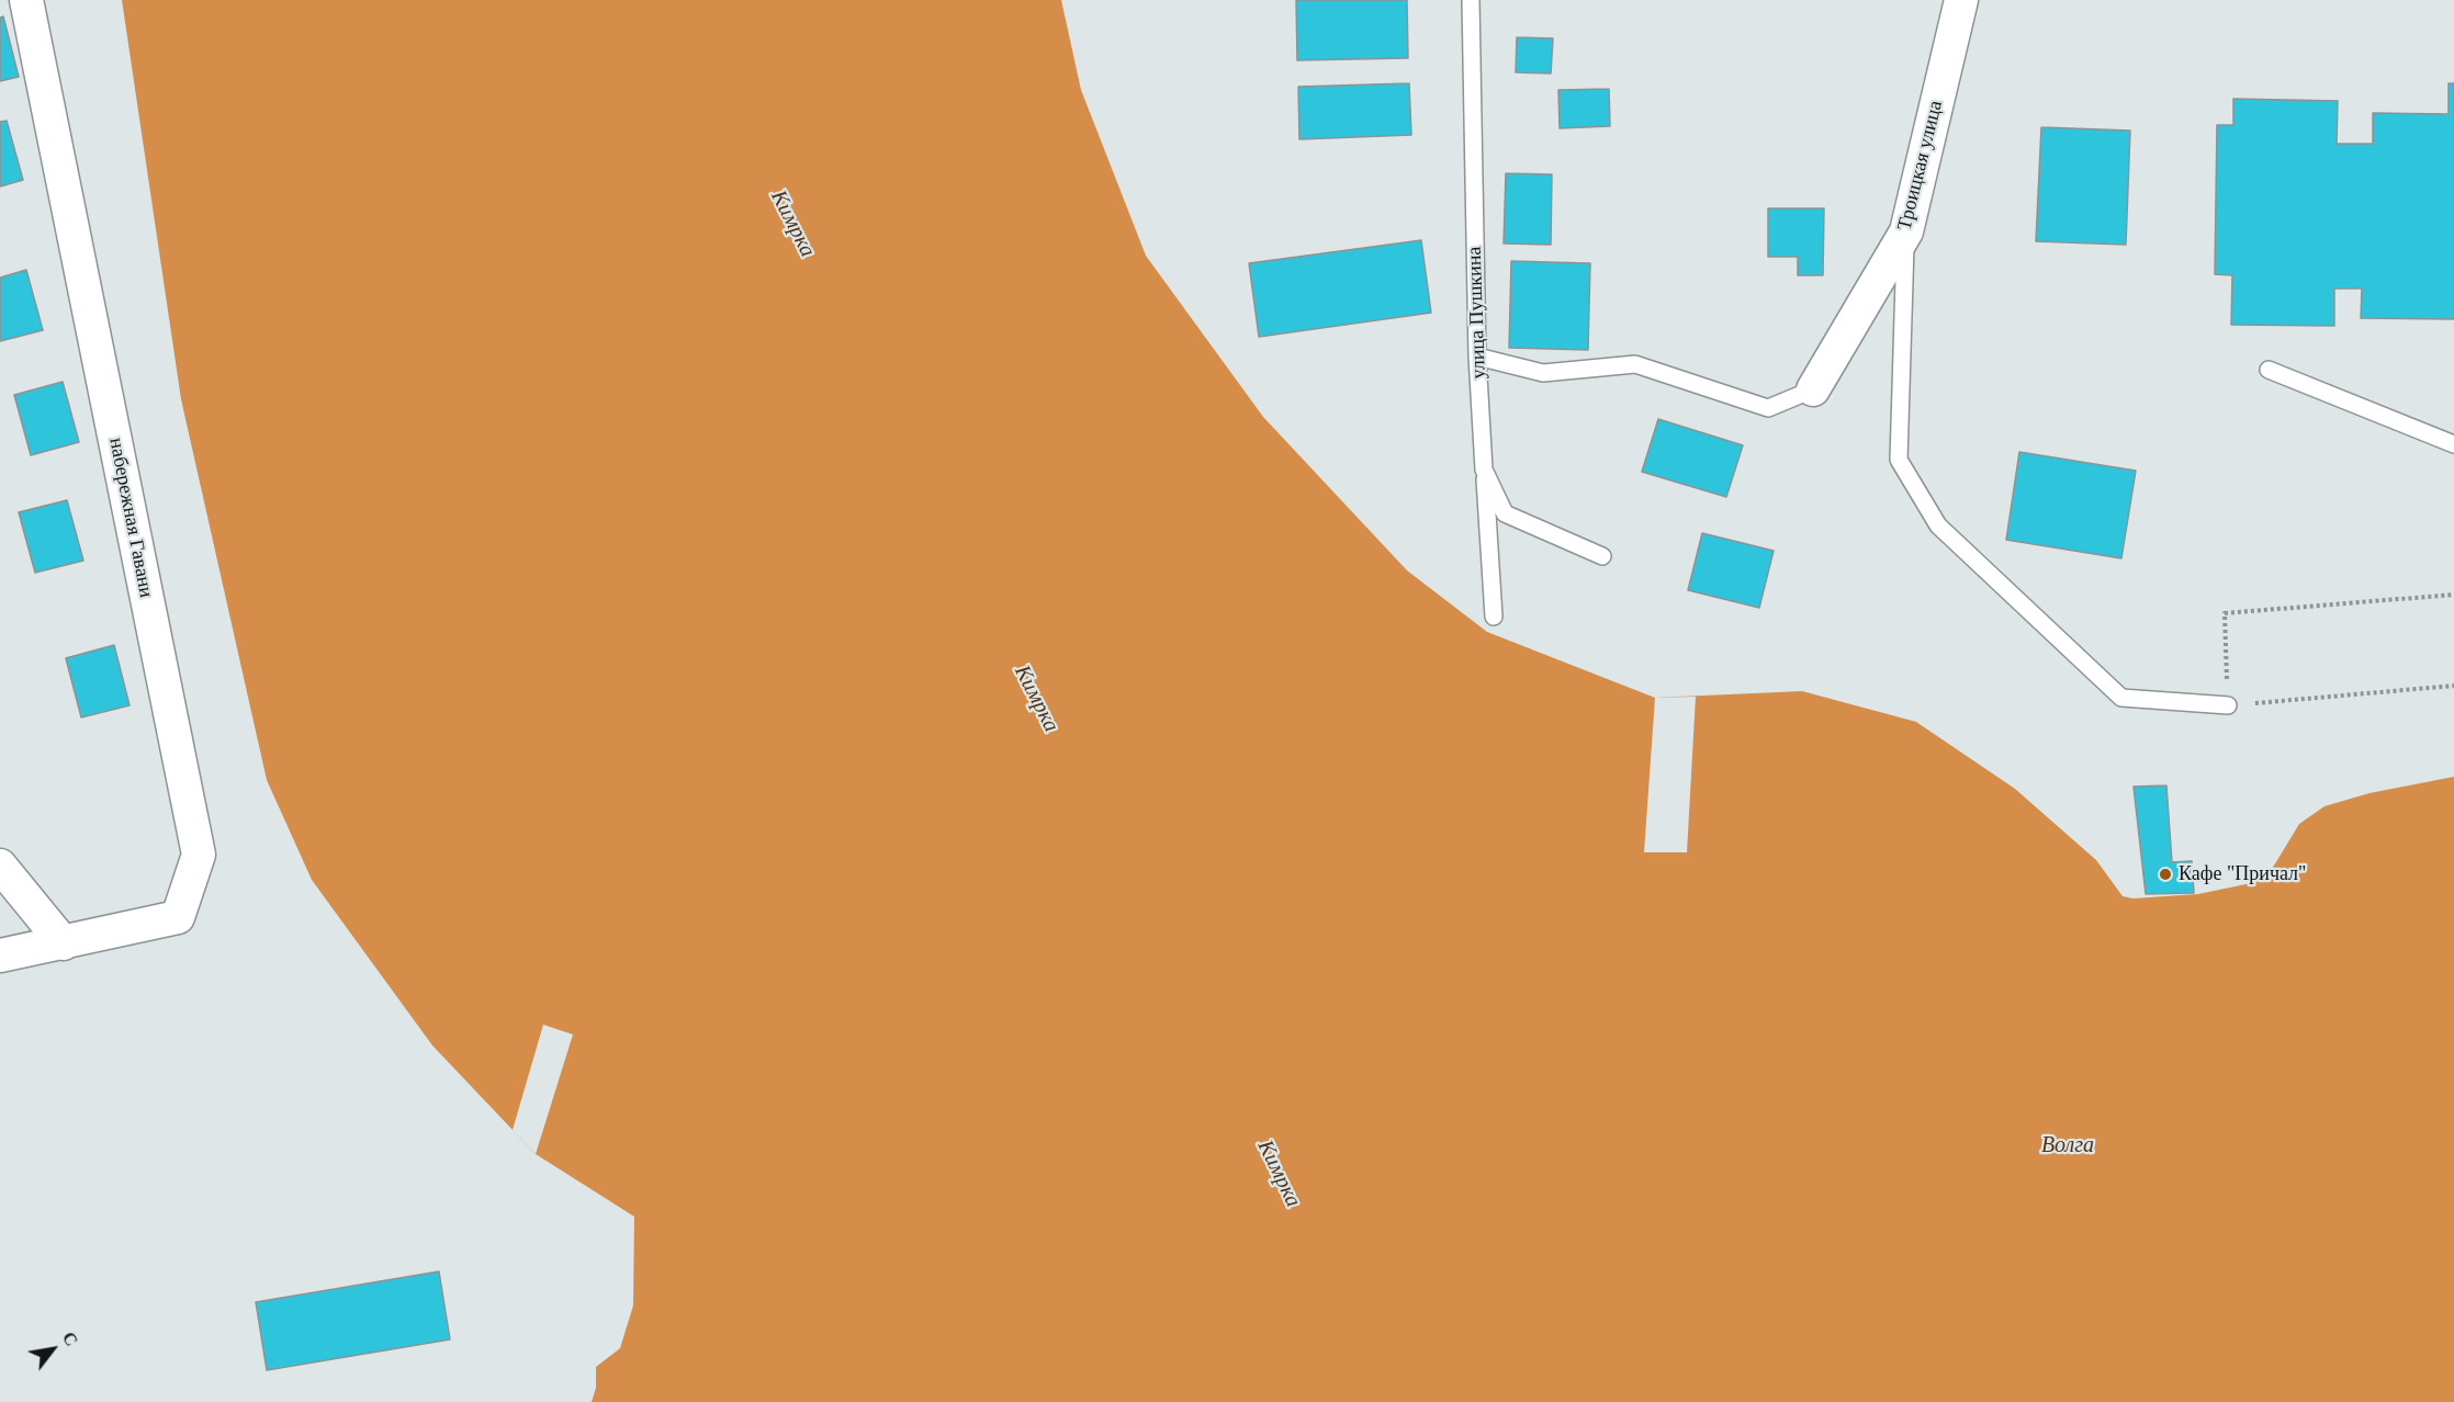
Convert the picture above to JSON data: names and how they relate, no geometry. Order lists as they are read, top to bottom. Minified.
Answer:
{"streets":{"street":["Троицкая улица","набережная Гавани"],"lane":["улица Пушкина"]},"water":["Кимрка","Волга"],"places":["Кафе \"Причал\""],"north":"top right"}
